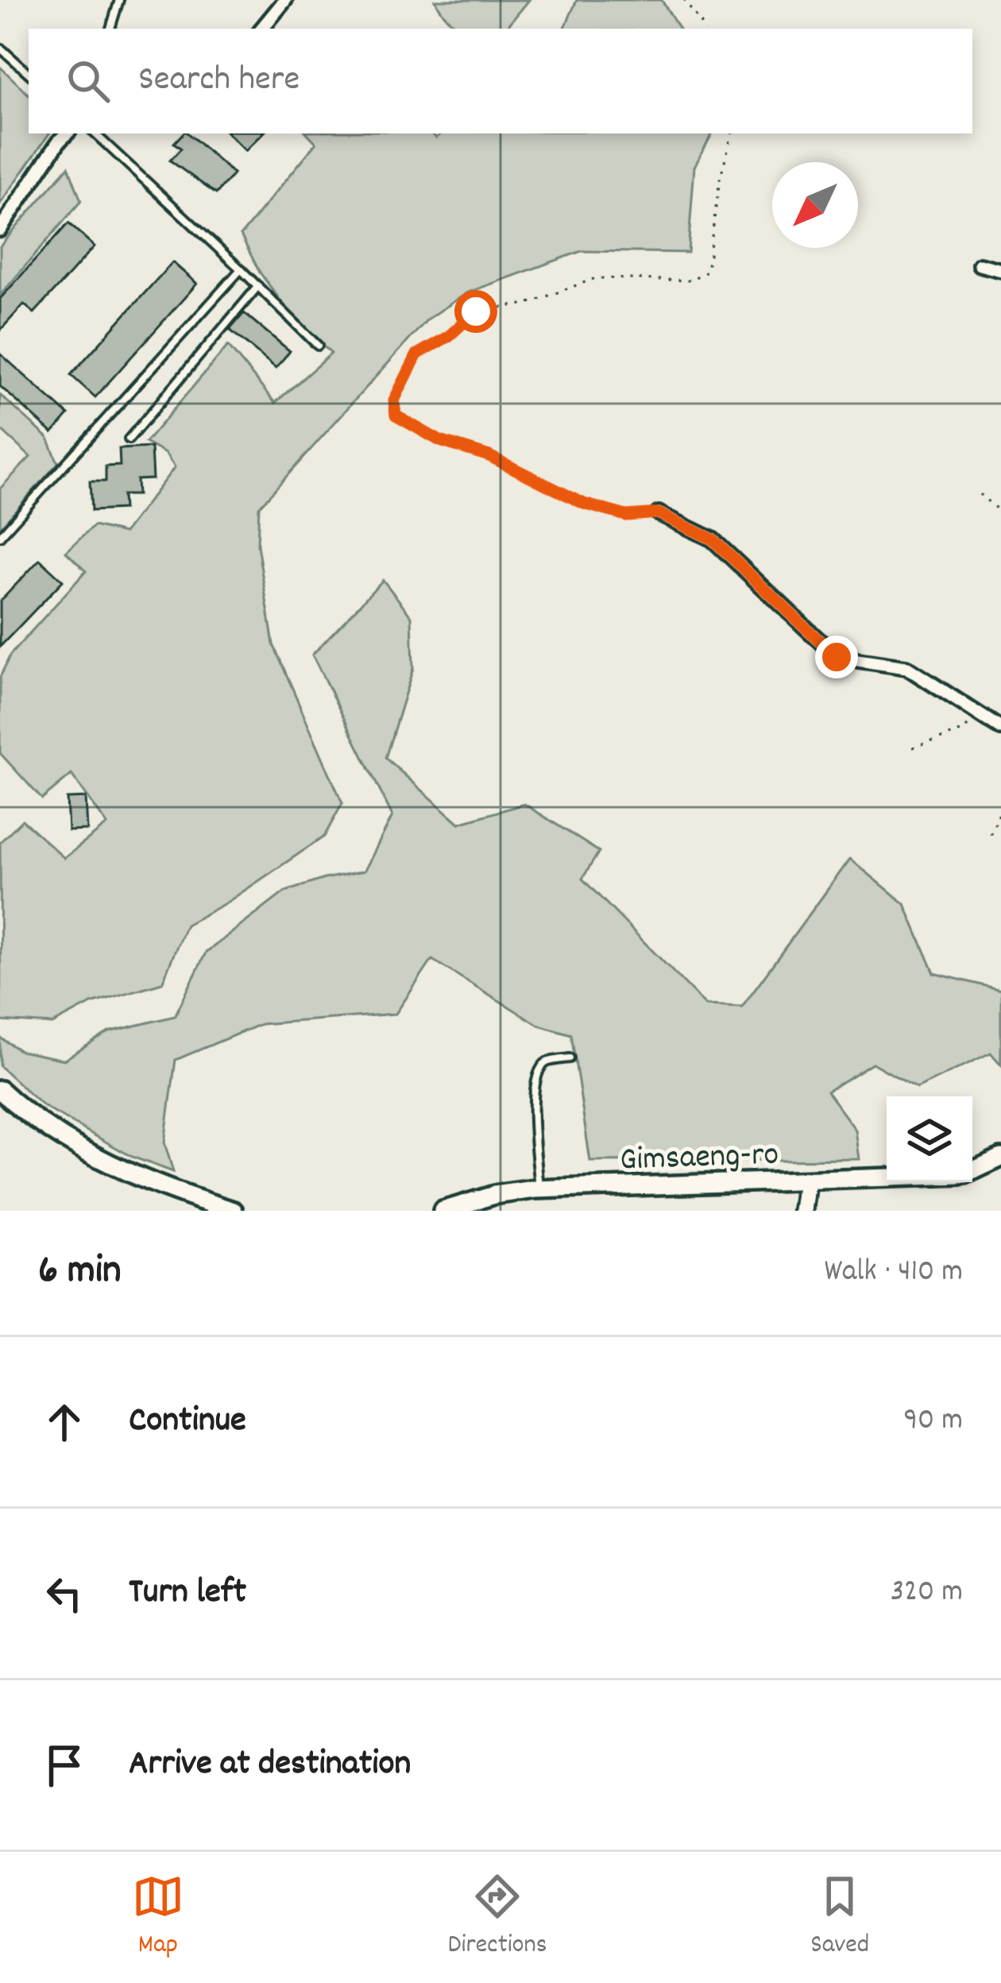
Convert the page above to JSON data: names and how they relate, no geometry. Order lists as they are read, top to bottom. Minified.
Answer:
{"streets":{"street":["Gimsaeng-ro"]},"north":"bottom left","page":{"search":"Search here","heading":["6 min","Walk · 410 m"],"list":[["Continue","90 m"],["Turn left","320 m"],"Arrive at destination"],"nav":["Map","Directions","Saved"]}}
